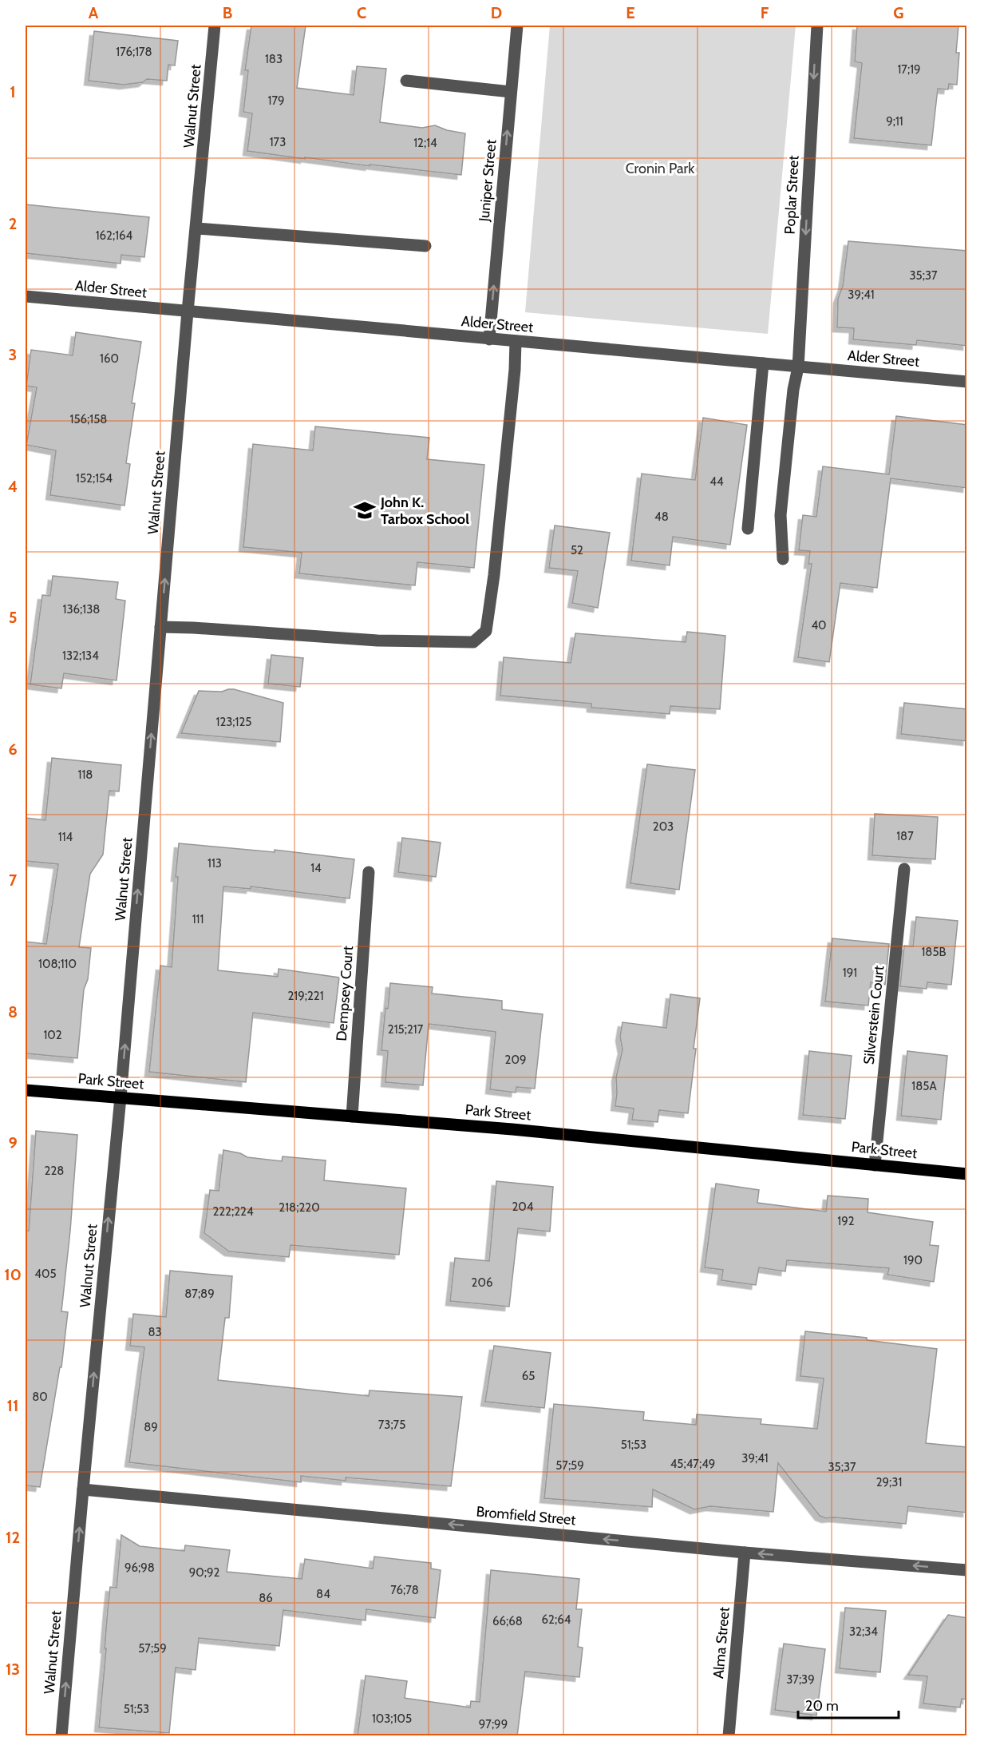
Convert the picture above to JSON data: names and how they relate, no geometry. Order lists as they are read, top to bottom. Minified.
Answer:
{"streets":{"main road":["Park Street"],"street":["Walnut Street","Juniper Street","Poplar Street","Alder Street","Dempsey Court","Silverstein Court","Bromfield Street","Alma Street"]},"crossings":[["Walnut Street","Alder Street"],["Walnut Street","Park Street"],["Walnut Street","Bromfield Street"],["Juniper Street","Alder Street"],["Poplar Street","Alder Street"],["Dempsey Court","Park Street"],["Silverstein Court","Park Street"],["Bromfield Street","Alma Street"]],"one_way":["Walnut Street","Juniper Street","Poplar Street","Bromfield Street"],"parks":["Cronin Park"],"places":{"school or university":["John K. Tarbox School"]},"house_numbers":["176;178","183","17;19","179","9;11","173","12;14","162;164","35;37","39;41","160","156;158","152;154","44","48","52","136;138","40","132;134","123;125","118","203","187","114","113","14","111","185B","108;110","191","219;221","215;217","102","209","185A","228","204","218;220","222;224","192","190","405","206","87;89","83","65","80","73;75","89","51;53","39;41","45;47;49","57;59","35;37","29;31","96;98","90;92","76;78","84","86","62;64","66;68","32;34","57;59","37;39","51;53","103;105","97;99"],"scale_bar":"20 m","grid":{"columns":["A","B","C","D","E","F","G"],"rows":["1","2","3","4","5","6","7","8","9","10","11","12","13"]}}
